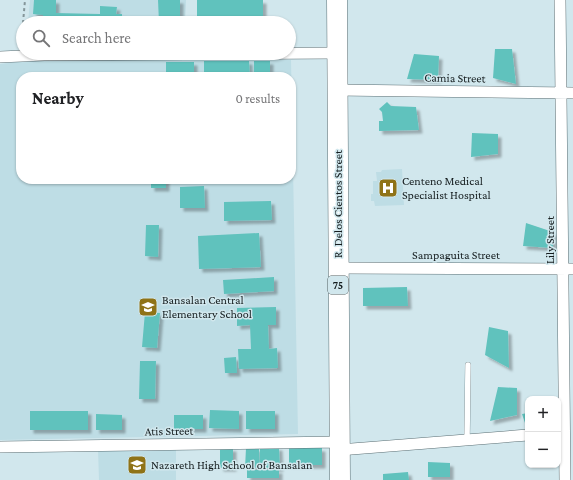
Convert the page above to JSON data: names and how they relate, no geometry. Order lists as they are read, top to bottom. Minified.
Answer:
{"streets":{"highway":["R. Delos Cientos Street","75"],"street":["Camia Street","Lily Street","Sampaguita Street","Atis Street"]},"crossings":[["Camia Street","R. Delos Cientos Street"],["Camia Street","Lily Street"],["R. Delos Cientos Street","Sampaguita Street"],["R. Delos Cientos Street","Atis Street"],["Lily Street","Sampaguita Street"]],"places":{"hospital":["Centeno Medical Specialist Hospital"],"school or university":["Bansalan Central Elementary School","Nazareth High School of Bansalan"]},"page":{"search":"Search here","heading":["Nearby","0 results"],"map_buttons":["+","−"]}}
